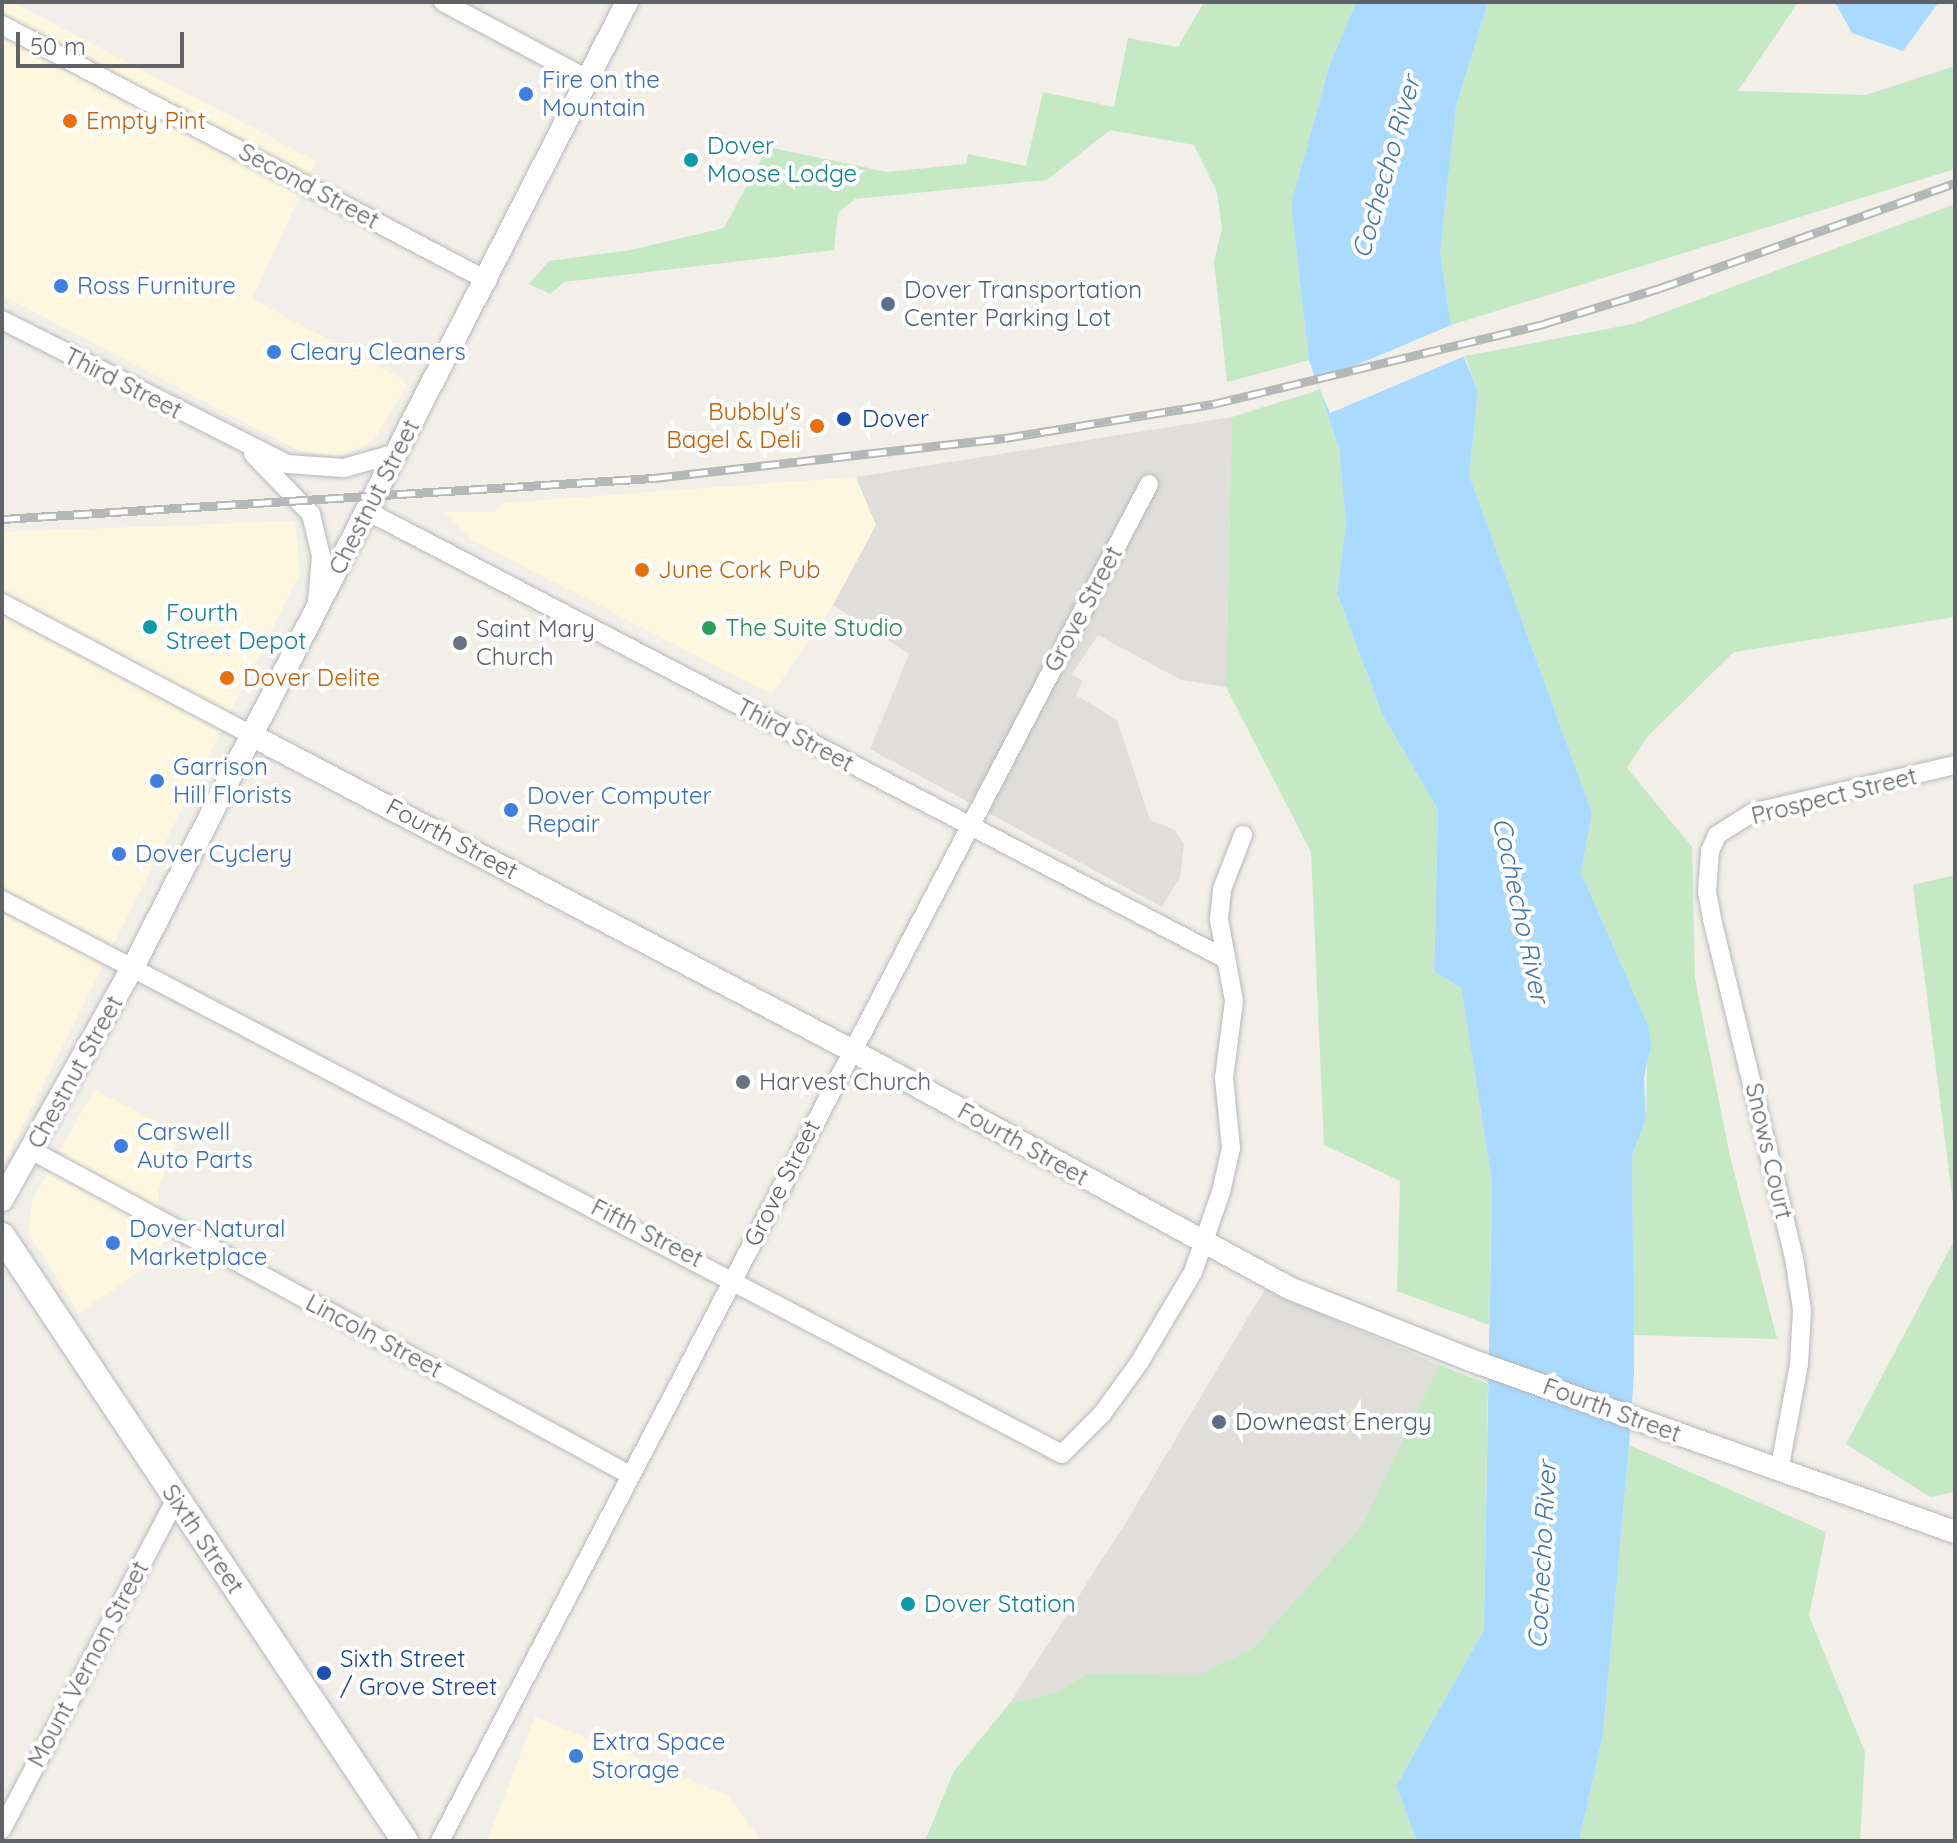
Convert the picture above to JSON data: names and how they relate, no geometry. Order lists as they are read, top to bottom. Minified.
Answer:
{"streets":{"main road":["Sixth Street"],"street":["Second Street","Third Street","Chestnut Street","Grove Street","Prospect Street","Fourth Street","Snows Court","Fifth Street","Lincoln Street","Mount Vernon Street"]},"crossings":[["Second Street","Chestnut Street"],["Third Street","Chestnut Street"],["Third Street","Grove Street"],["Chestnut Street","Fourth Street"],["Chestnut Street","Fifth Street"],["Chestnut Street","Lincoln Street"],["Grove Street","Fourth Street"],["Grove Street","Fifth Street"],["Grove Street","Lincoln Street"],["Prospect Street","Snows Court"],["Fourth Street","Snows Court"],["Fourth Street","Fifth Street"],["Sixth Street","Mount Vernon Street"]],"water":["Cochecho River"],"places":["Fire on the Mountain","Empty Pint","Dover Moose Lodge","Ross Furniture","Dover Transportation Center Parking Lot","Cleary Cleaners","Dover","Bubbly's Bagel & Deli","June Cork Pub","Fourth Street Depot","The Suite Studio","Saint Mary Church","Dover Delite","Garrison Hill Florists","Dover Computer Repair","Dover Cyclery","Harvest Church","Carswell Auto Parts","Dover Natural Marketplace","Downeast Energy","Dover Station","Sixth Street / Grove Street","Extra Space Storage"],"scale_bar":"50 m"}
